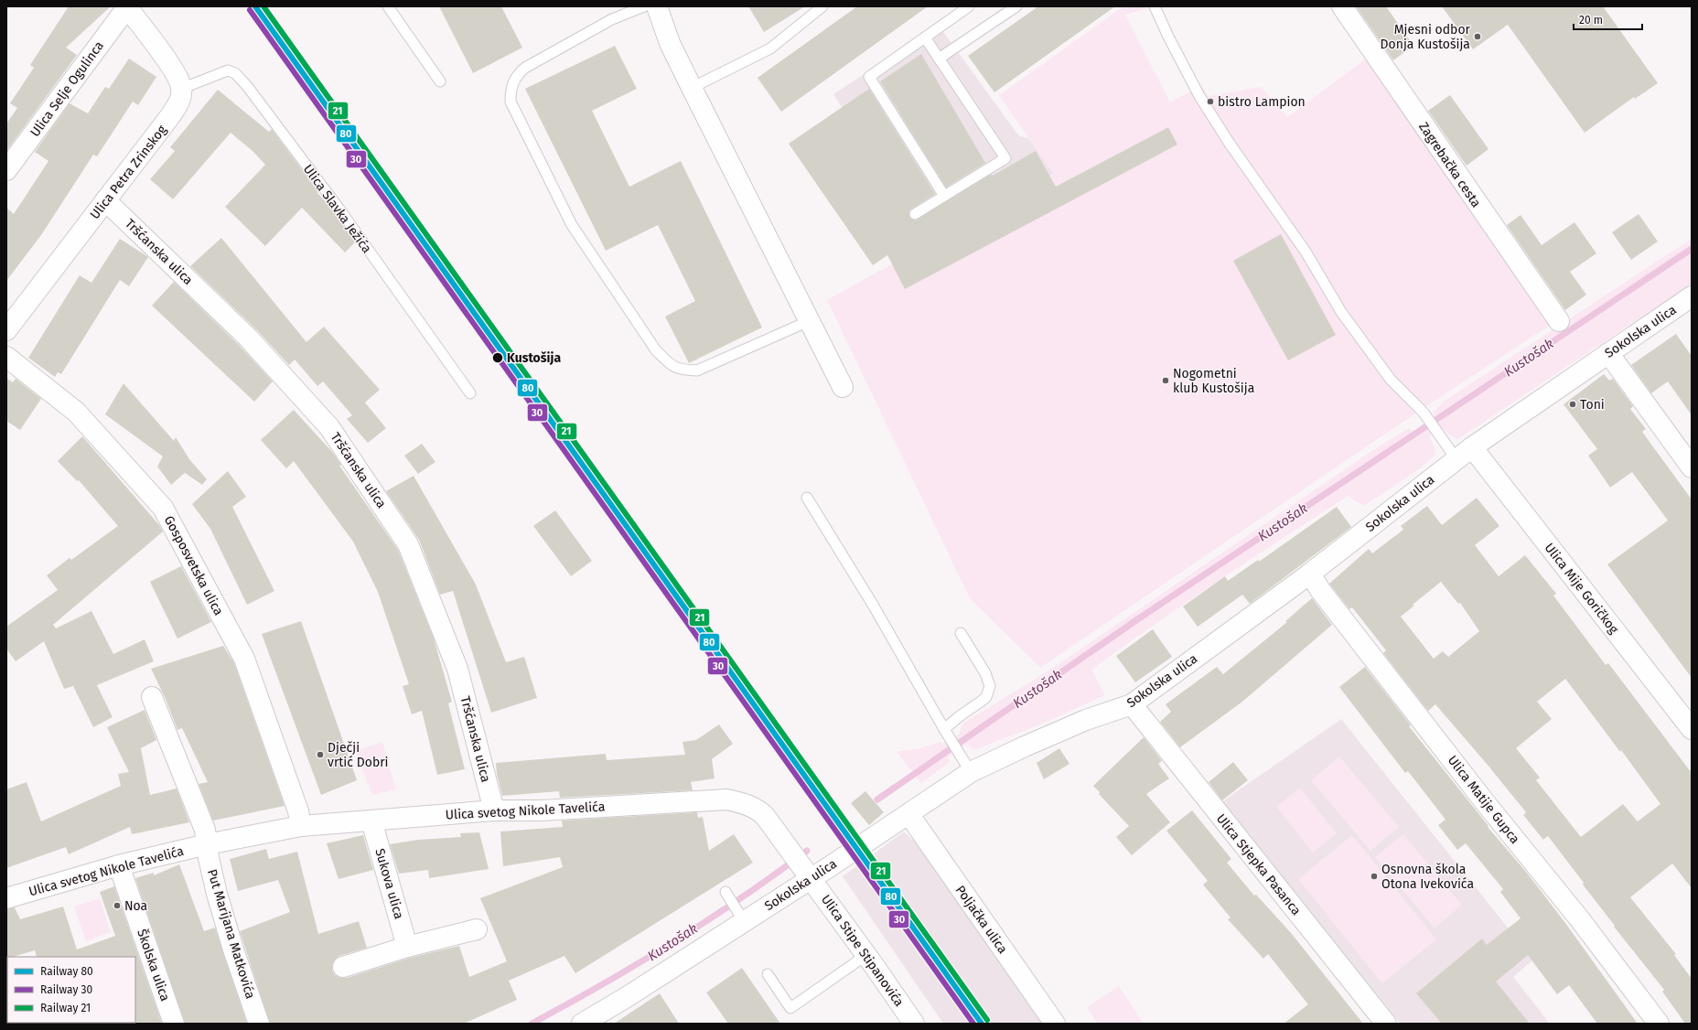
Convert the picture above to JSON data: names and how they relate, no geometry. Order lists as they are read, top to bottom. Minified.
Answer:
{"streets":{"street":["Ulica Selje Ogulinca","Zagrebačka cesta","Ulica Petra Zrinskog","Tršćanska ulica","Sokolska ulica","Gosposvetska ulica","Ulica Mije Goričkog","Ulica Matije Gupca","Ulica svetog Nikole Tavelića","Ulica Stjepka Pasanca","Sukova ulica","Poljačka ulica","Put Marijana Matkovića","Ulica Stipe Stipanovića","Školska ulica"],"lane":["Ulica Slavka Ježića"]},"crossings":[["Ulica Petra Zrinskog","Ulica Slavka Ježića"],["Ulica Petra Zrinskog","Tršćanska ulica"],["Tršćanska ulica","Ulica svetog Nikole Tavelića"],["Sokolska ulica","Ulica Mije Goričkog"],["Sokolska ulica","Ulica Matije Gupca"],["Sokolska ulica","Ulica svetog Nikole Tavelića"],["Sokolska ulica","Ulica Stjepka Pasanca"],["Sokolska ulica","Poljačka ulica"],["Sokolska ulica","Ulica Stipe Stipanovića"],["Gosposvetska ulica","Ulica svetog Nikole Tavelića"],["Ulica svetog Nikole Tavelića","Sukova ulica"],["Ulica svetog Nikole Tavelića","Put Marijana Matkovića"],["Ulica svetog Nikole Tavelića","Ulica Stipe Stipanovića"],["Ulica svetog Nikole Tavelića","Školska ulica"]],"water":["Kustošak"],"places":["Mjesni odbor Donja Kustošija","bistro Lampion","Kustošija","Nogometni klub Kustošija","Toni","Dječji vrtić Dobri","Osnovna škola Otona Ivekovića","Noa"],"lines":["rail line 80","rail line 21","rail line 30"],"legend":["Railway 80","Railway 30","Railway 21"],"scale_bar":"20 m"}
